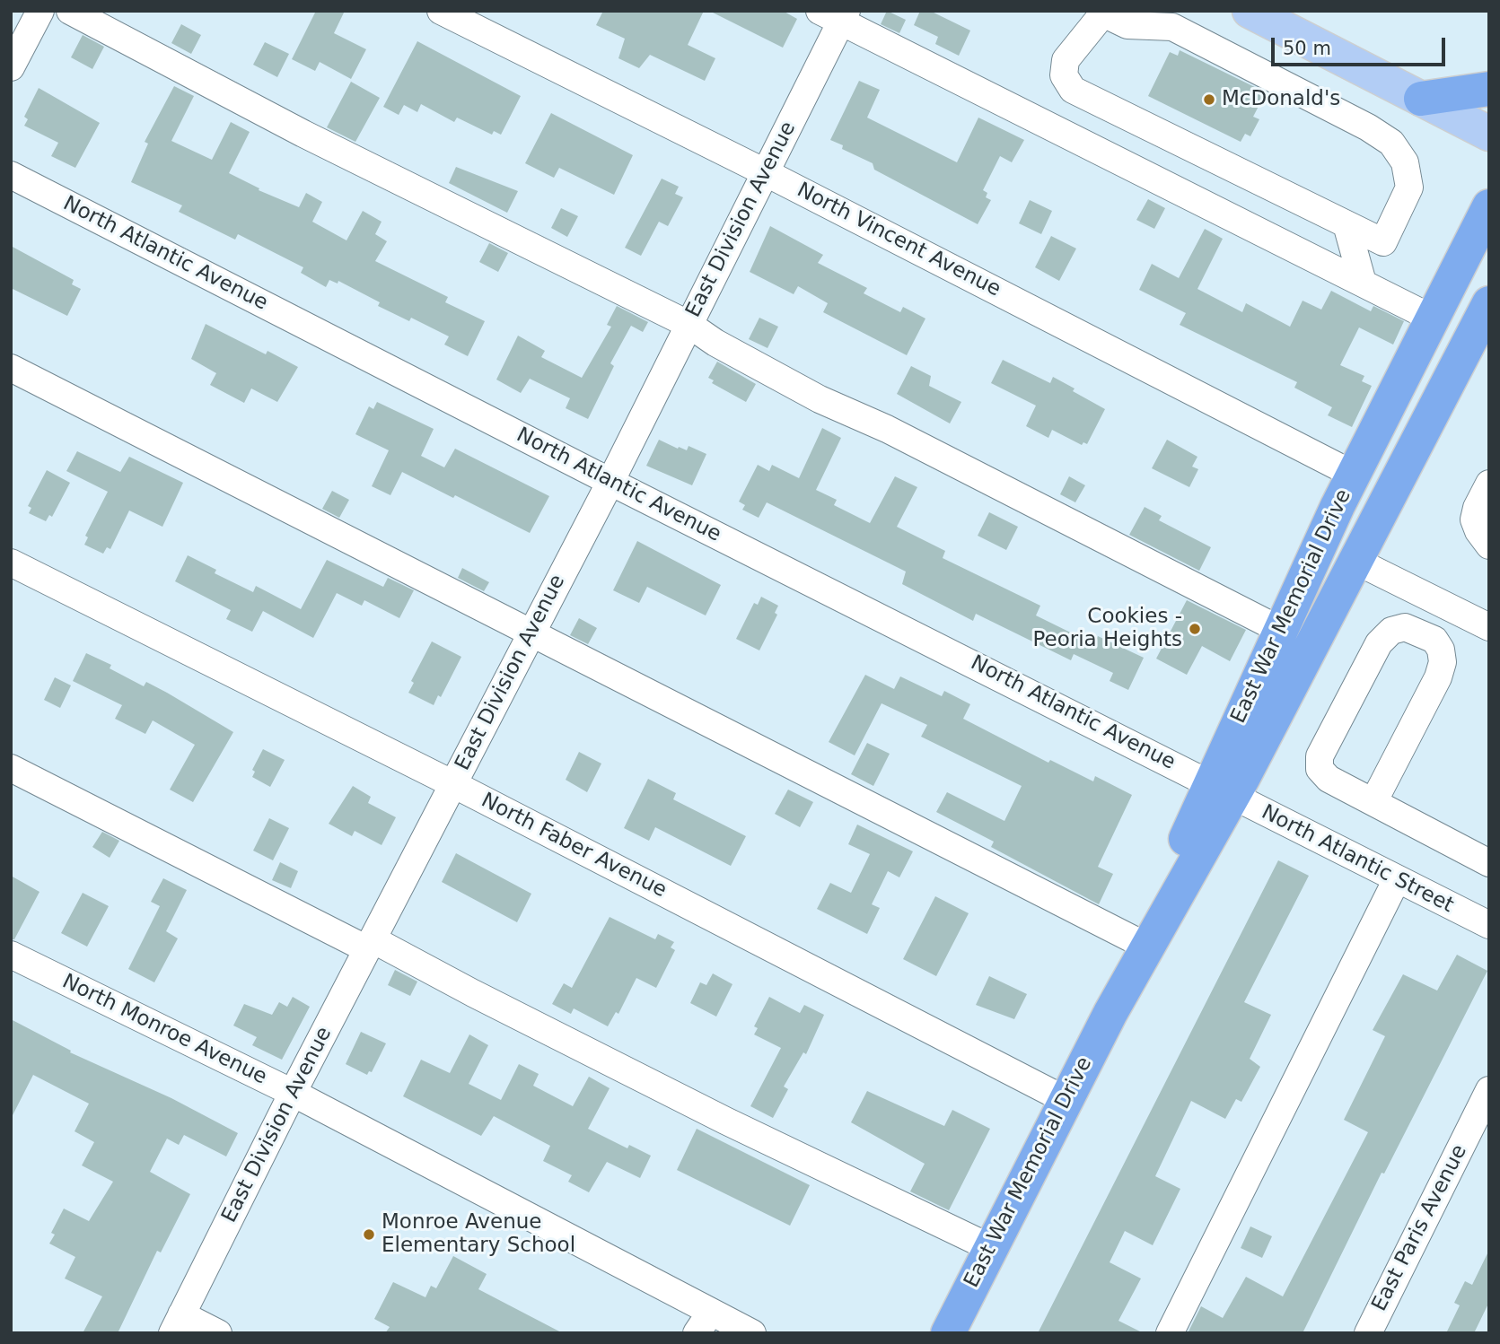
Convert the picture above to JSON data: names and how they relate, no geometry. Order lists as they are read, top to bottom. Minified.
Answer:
{"streets":{"highway":["East War Memorial Drive"],"street":["East Division Avenue","North Vincent Avenue","North Atlantic Avenue","North Faber Avenue","North Atlantic Street","North Monroe Avenue","East Paris Avenue"]},"crossings":[["East Division Avenue","North Vincent Avenue"],["East Division Avenue","North Atlantic Avenue"],["East Division Avenue","North Faber Avenue"],["East Division Avenue","North Monroe Avenue"],["North Vincent Avenue","East War Memorial Drive"],["North Atlantic Avenue","East War Memorial Drive"],["North Atlantic Avenue","North Atlantic Street"],["East War Memorial Drive","North Faber Avenue"],["East War Memorial Drive","North Atlantic Street"]],"places":["McDonald's","Cookies - Peoria Heights","Monroe Avenue Elementary School"],"scale_bar":"50 m"}
